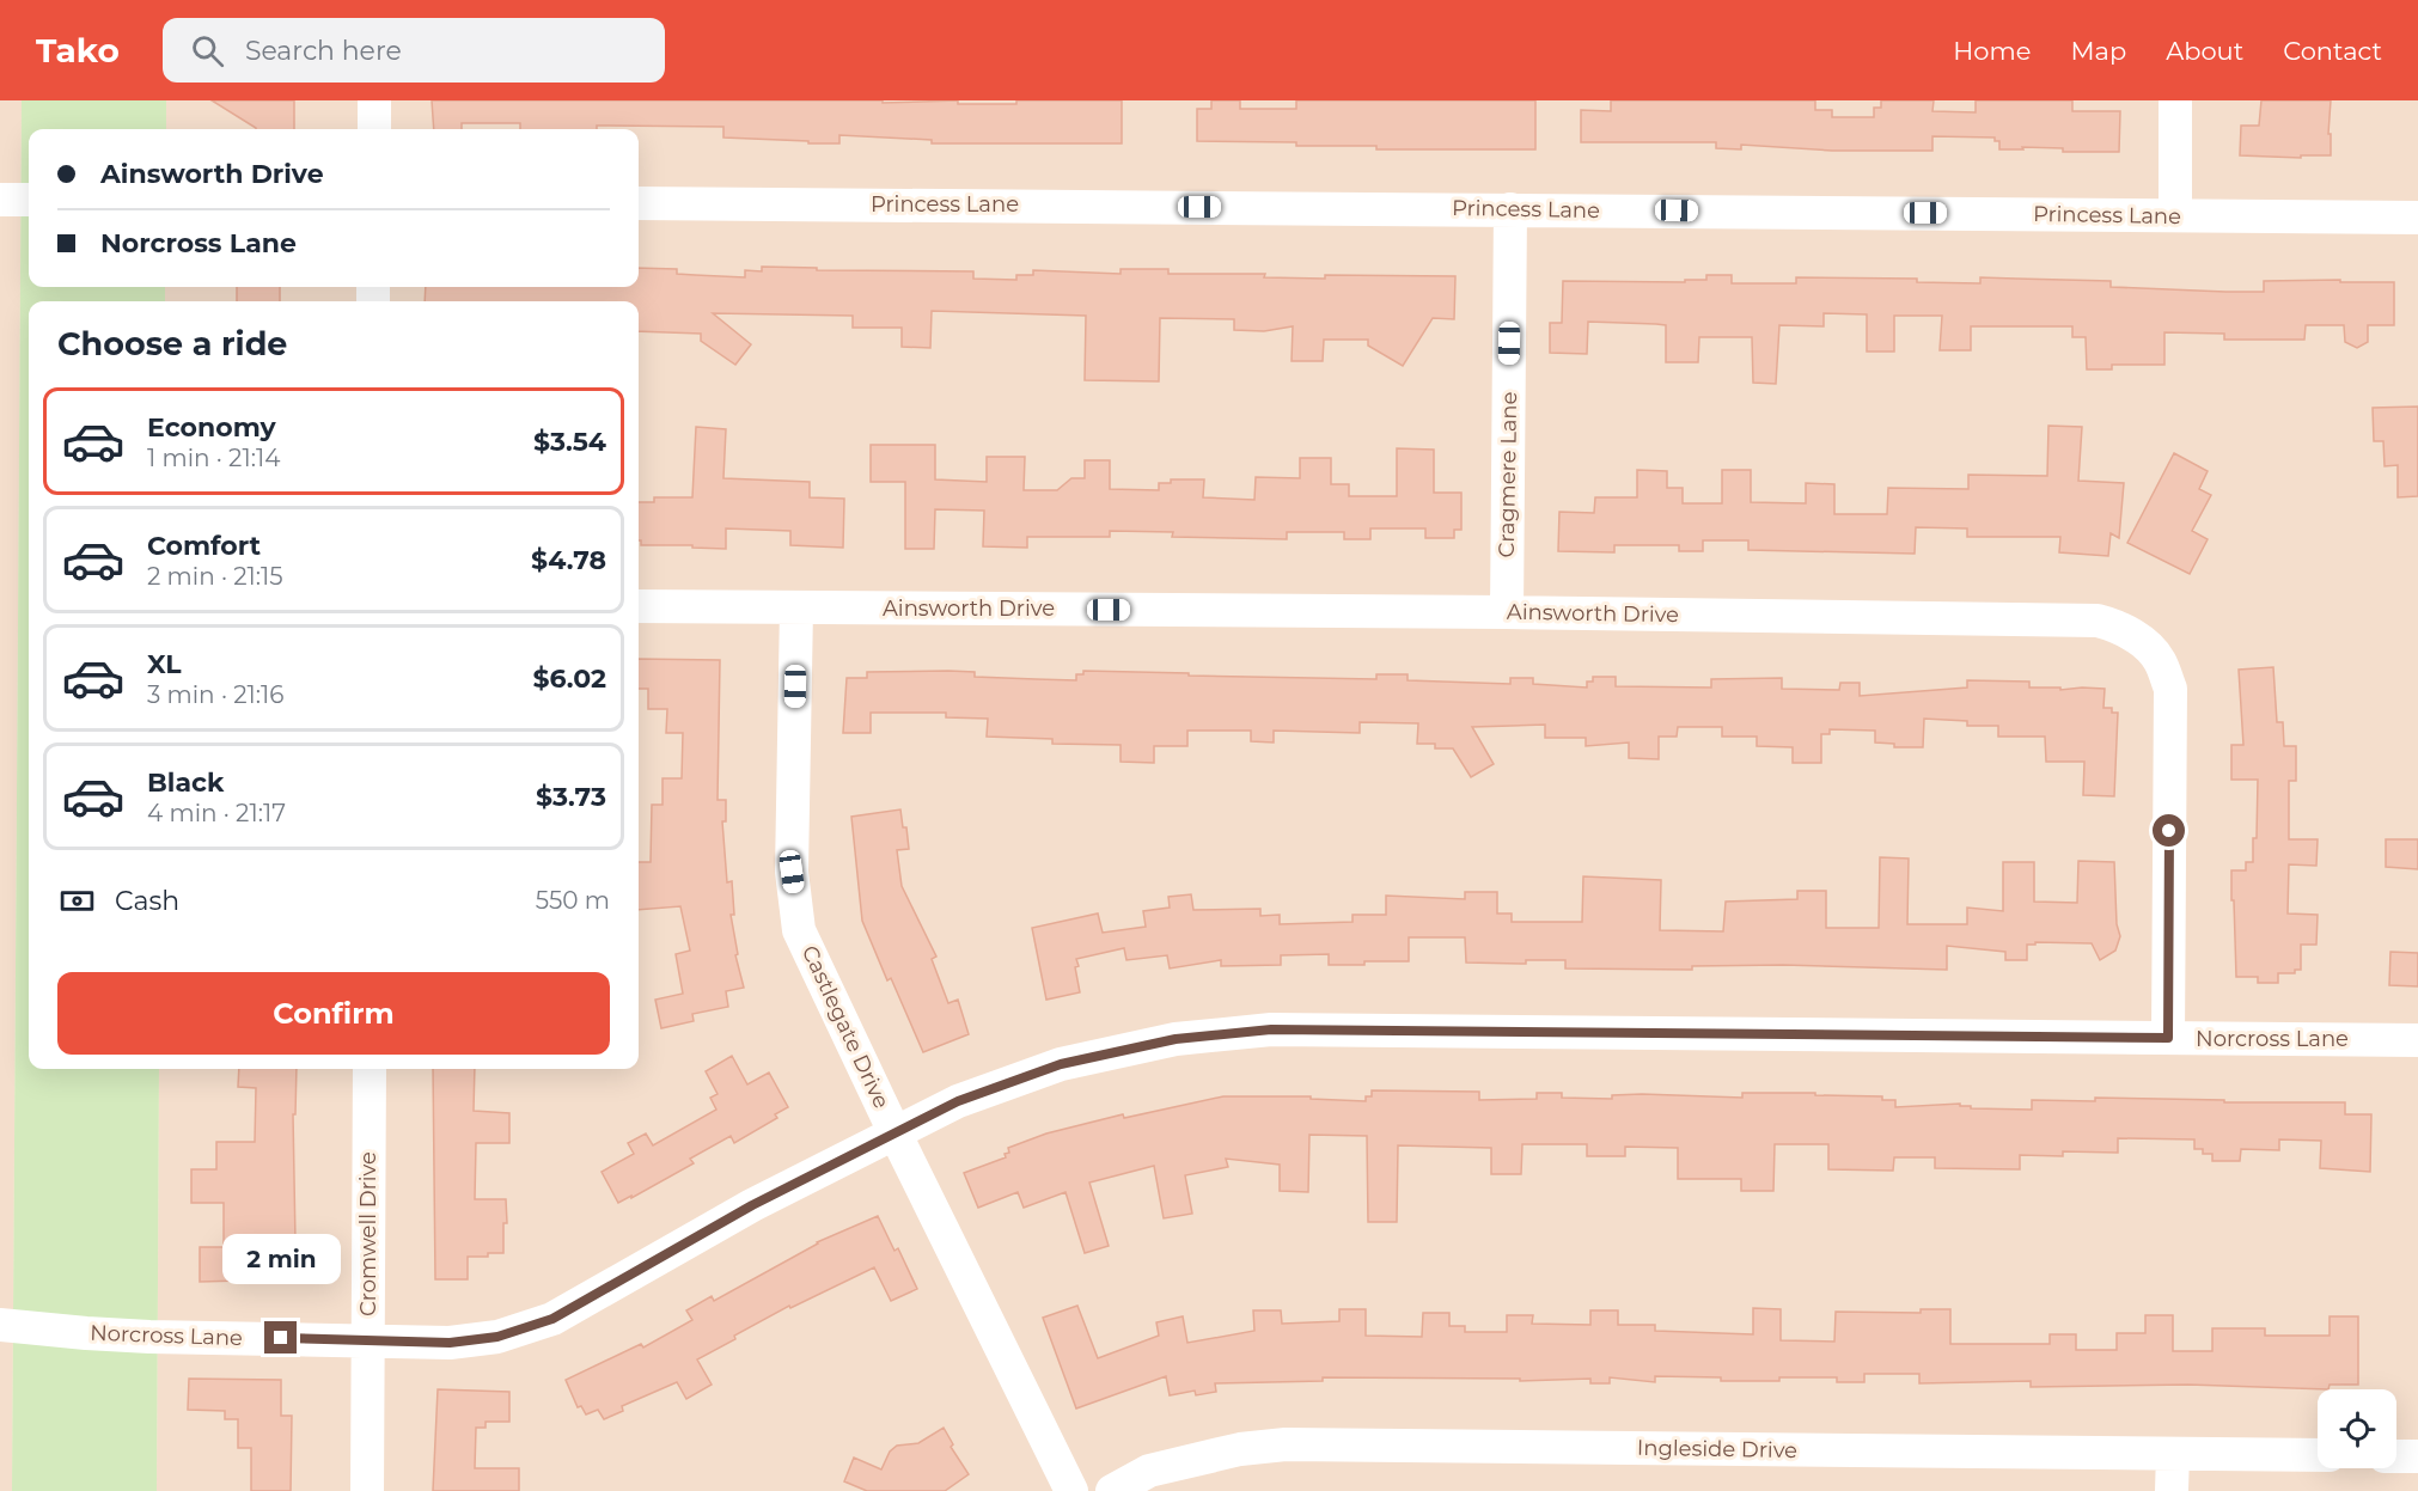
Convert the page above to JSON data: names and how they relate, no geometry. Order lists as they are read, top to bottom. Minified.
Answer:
{"streets":{"street":["Princess Lane","Cragmere Lane","Ainsworth Drive","Castlegate Drive","Norcross Lane","Cromwell Drive","Ingleside Drive"]},"crossings":[["Princess Lane","Cragmere Lane"],["Cragmere Lane","Ainsworth Drive"],["Ainsworth Drive","Castlegate Drive"],["Ainsworth Drive","Norcross Lane"],["Castlegate Drive","Norcross Lane"],["Norcross Lane","Cromwell Drive"]],"page":{"header":"Tako","search":"Search here","nav":["Home","Map","About","Contact"],"banner":["Ainsworth Drive","Norcross Lane"],"heading":"Choose a ride","list":[{"name":"Economy","note":"1 min · 21:14","value":"$3.54"},{"name":"Comfort","note":"2 min · 21:15","value":"$4.78"},{"name":"XL","note":"3 min · 21:16","value":"$6.02"},{"name":"Black","note":"4 min · 21:17","value":"$3.73"}],"pay":["Cash","550 m"],"buttons":"Confirm","bubble":"2 min"}}
